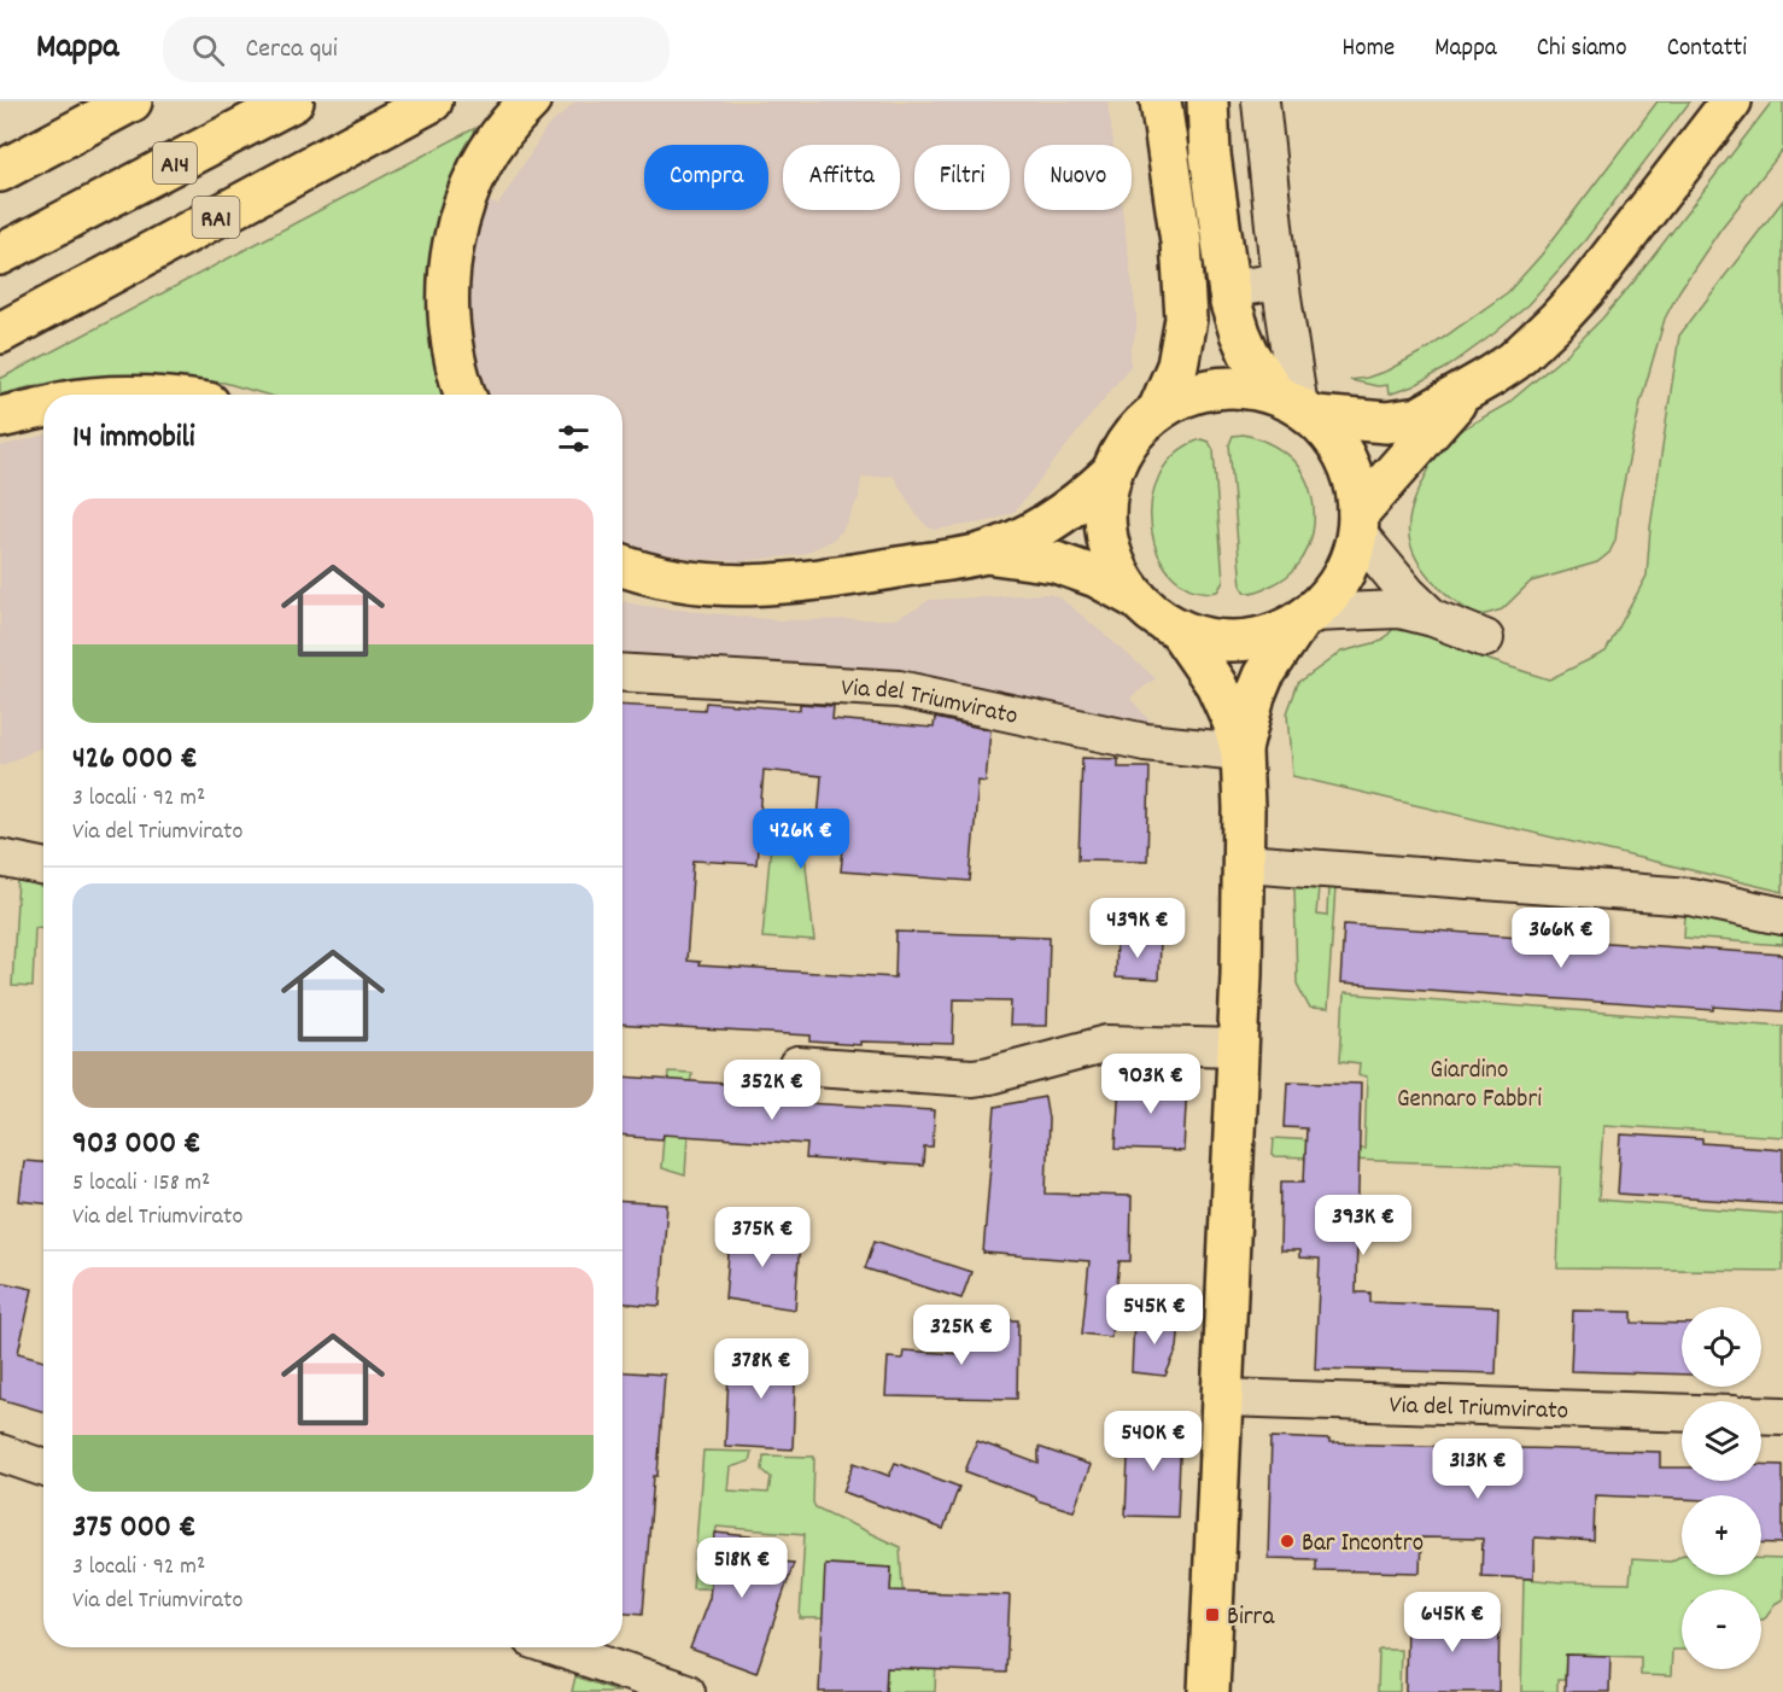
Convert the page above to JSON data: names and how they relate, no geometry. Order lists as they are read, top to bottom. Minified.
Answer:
{"streets":{"main road":["A14","RA1"],"street":["Via del Triumvirato"]},"parks":["Giardino Gennaro Fabbri"],"places":{"other":["Bar Incontro"],"transit":["Birra"]},"page":{"header":"Mappa","search":"Cerca qui","nav":["Home","Mappa","Chi siamo","Contatti"],"chip":["Compra","Affitta","Filtri","Nuovo"],"heading":"14 immobili","list":[{"name":"426 000 €","note":"3 locali · 92 m² · Via del Triumvirato"},{"name":"903 000 €","note":"5 locali · 158 m² · Via del Triumvirato"},{"name":"375 000 €","note":"3 locali · 92 m² · Via del Triumvirato"}],"price":["426K €","439K €","366K €","903K €","352K €","393K €","375K €","545K €","325K €","378K €","540K €","313K €","518K €","645K €"],"map_buttons":["+","−"]}}
